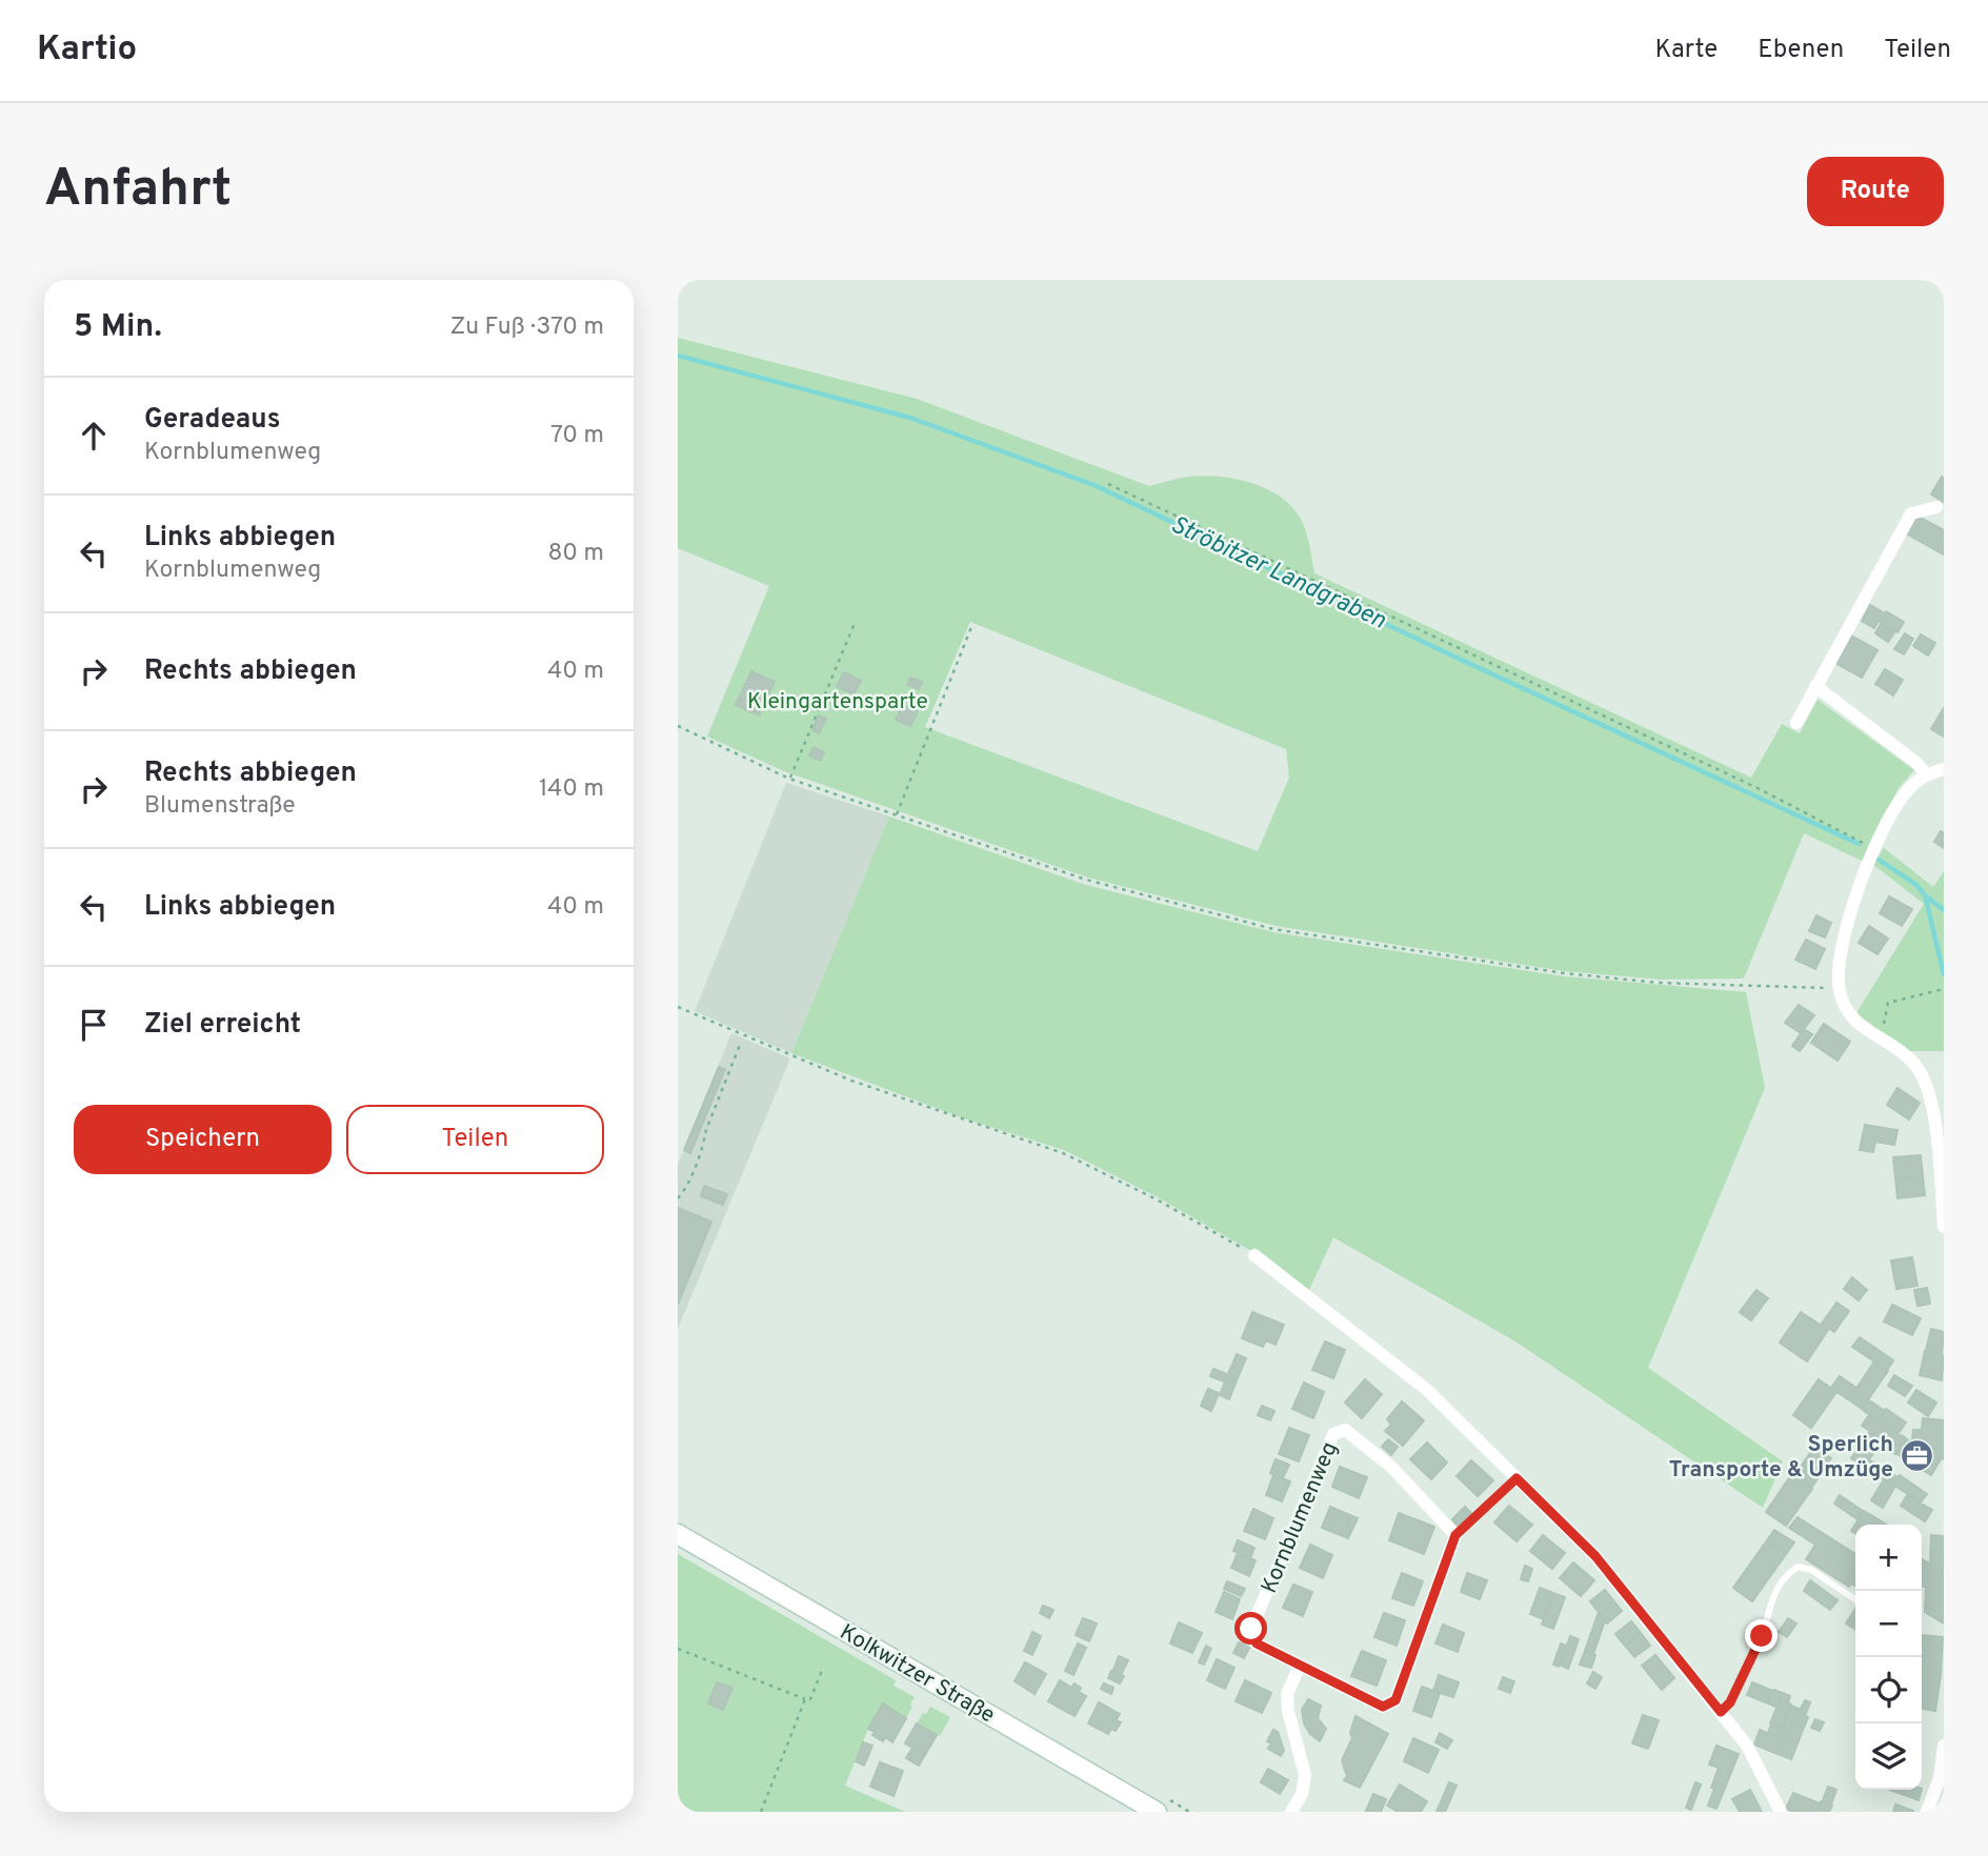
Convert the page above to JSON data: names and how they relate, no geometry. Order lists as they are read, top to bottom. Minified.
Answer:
{"streets":{"main road":["Kolkwitzer Straße"],"street":["Kornblumenweg"]},"water":["Ströbitzer Landgraben"],"parks":["Kleingartensparte"],"places":{"office":["Sperlich Transporte & Umzüge"]},"page":{"header":"Kartio","nav":["Karte","Ebenen","Teilen"],"buttons":["Route",["Speichern","Teilen"]],"title":"Anfahrt","heading":["5 Min.","Zu Fuß · 370 m"],"list":[["Geradeaus","Kornblumenweg","70 m"],["Links abbiegen","Kornblumenweg","80 m"],["Rechts abbiegen","40 m"],["Rechts abbiegen","Blumenstraße","140 m"],["Links abbiegen","40 m"],"Ziel erreicht"],"map_buttons":["+","−"]}}
